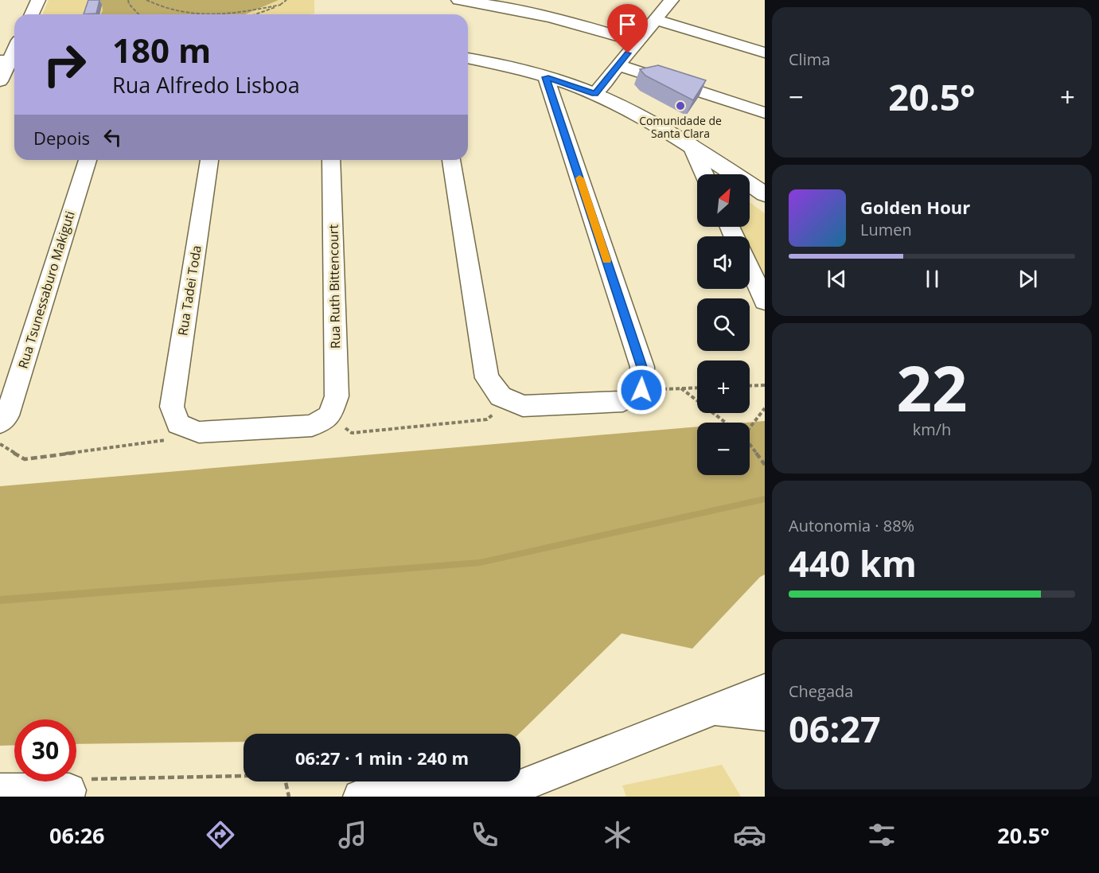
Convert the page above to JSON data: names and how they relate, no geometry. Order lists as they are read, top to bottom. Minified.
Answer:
{"streets":{"street":["Rua Ruth Bittencourt","Rua Tsunessaburo Makiguti","Rua Tadei Toda"]},"places":["Comunidade de Santa Clara"],"north":"top right","page":{"tile":["Clima",["22","km/h"],["Autonomia · 88%","440 km"],["Chegada","06:27"]],"turn":["180 m","Rua Alfredo Lisboa"],"heat":["−","20.5°","+"],"then":"Depois","map_buttons":["+","−"],"song":["Golden Hour","Lumen"],"limit":"30","trip":"06:27 · 1 min · 240 m","tabs":["06:26","20.5°"]}}
